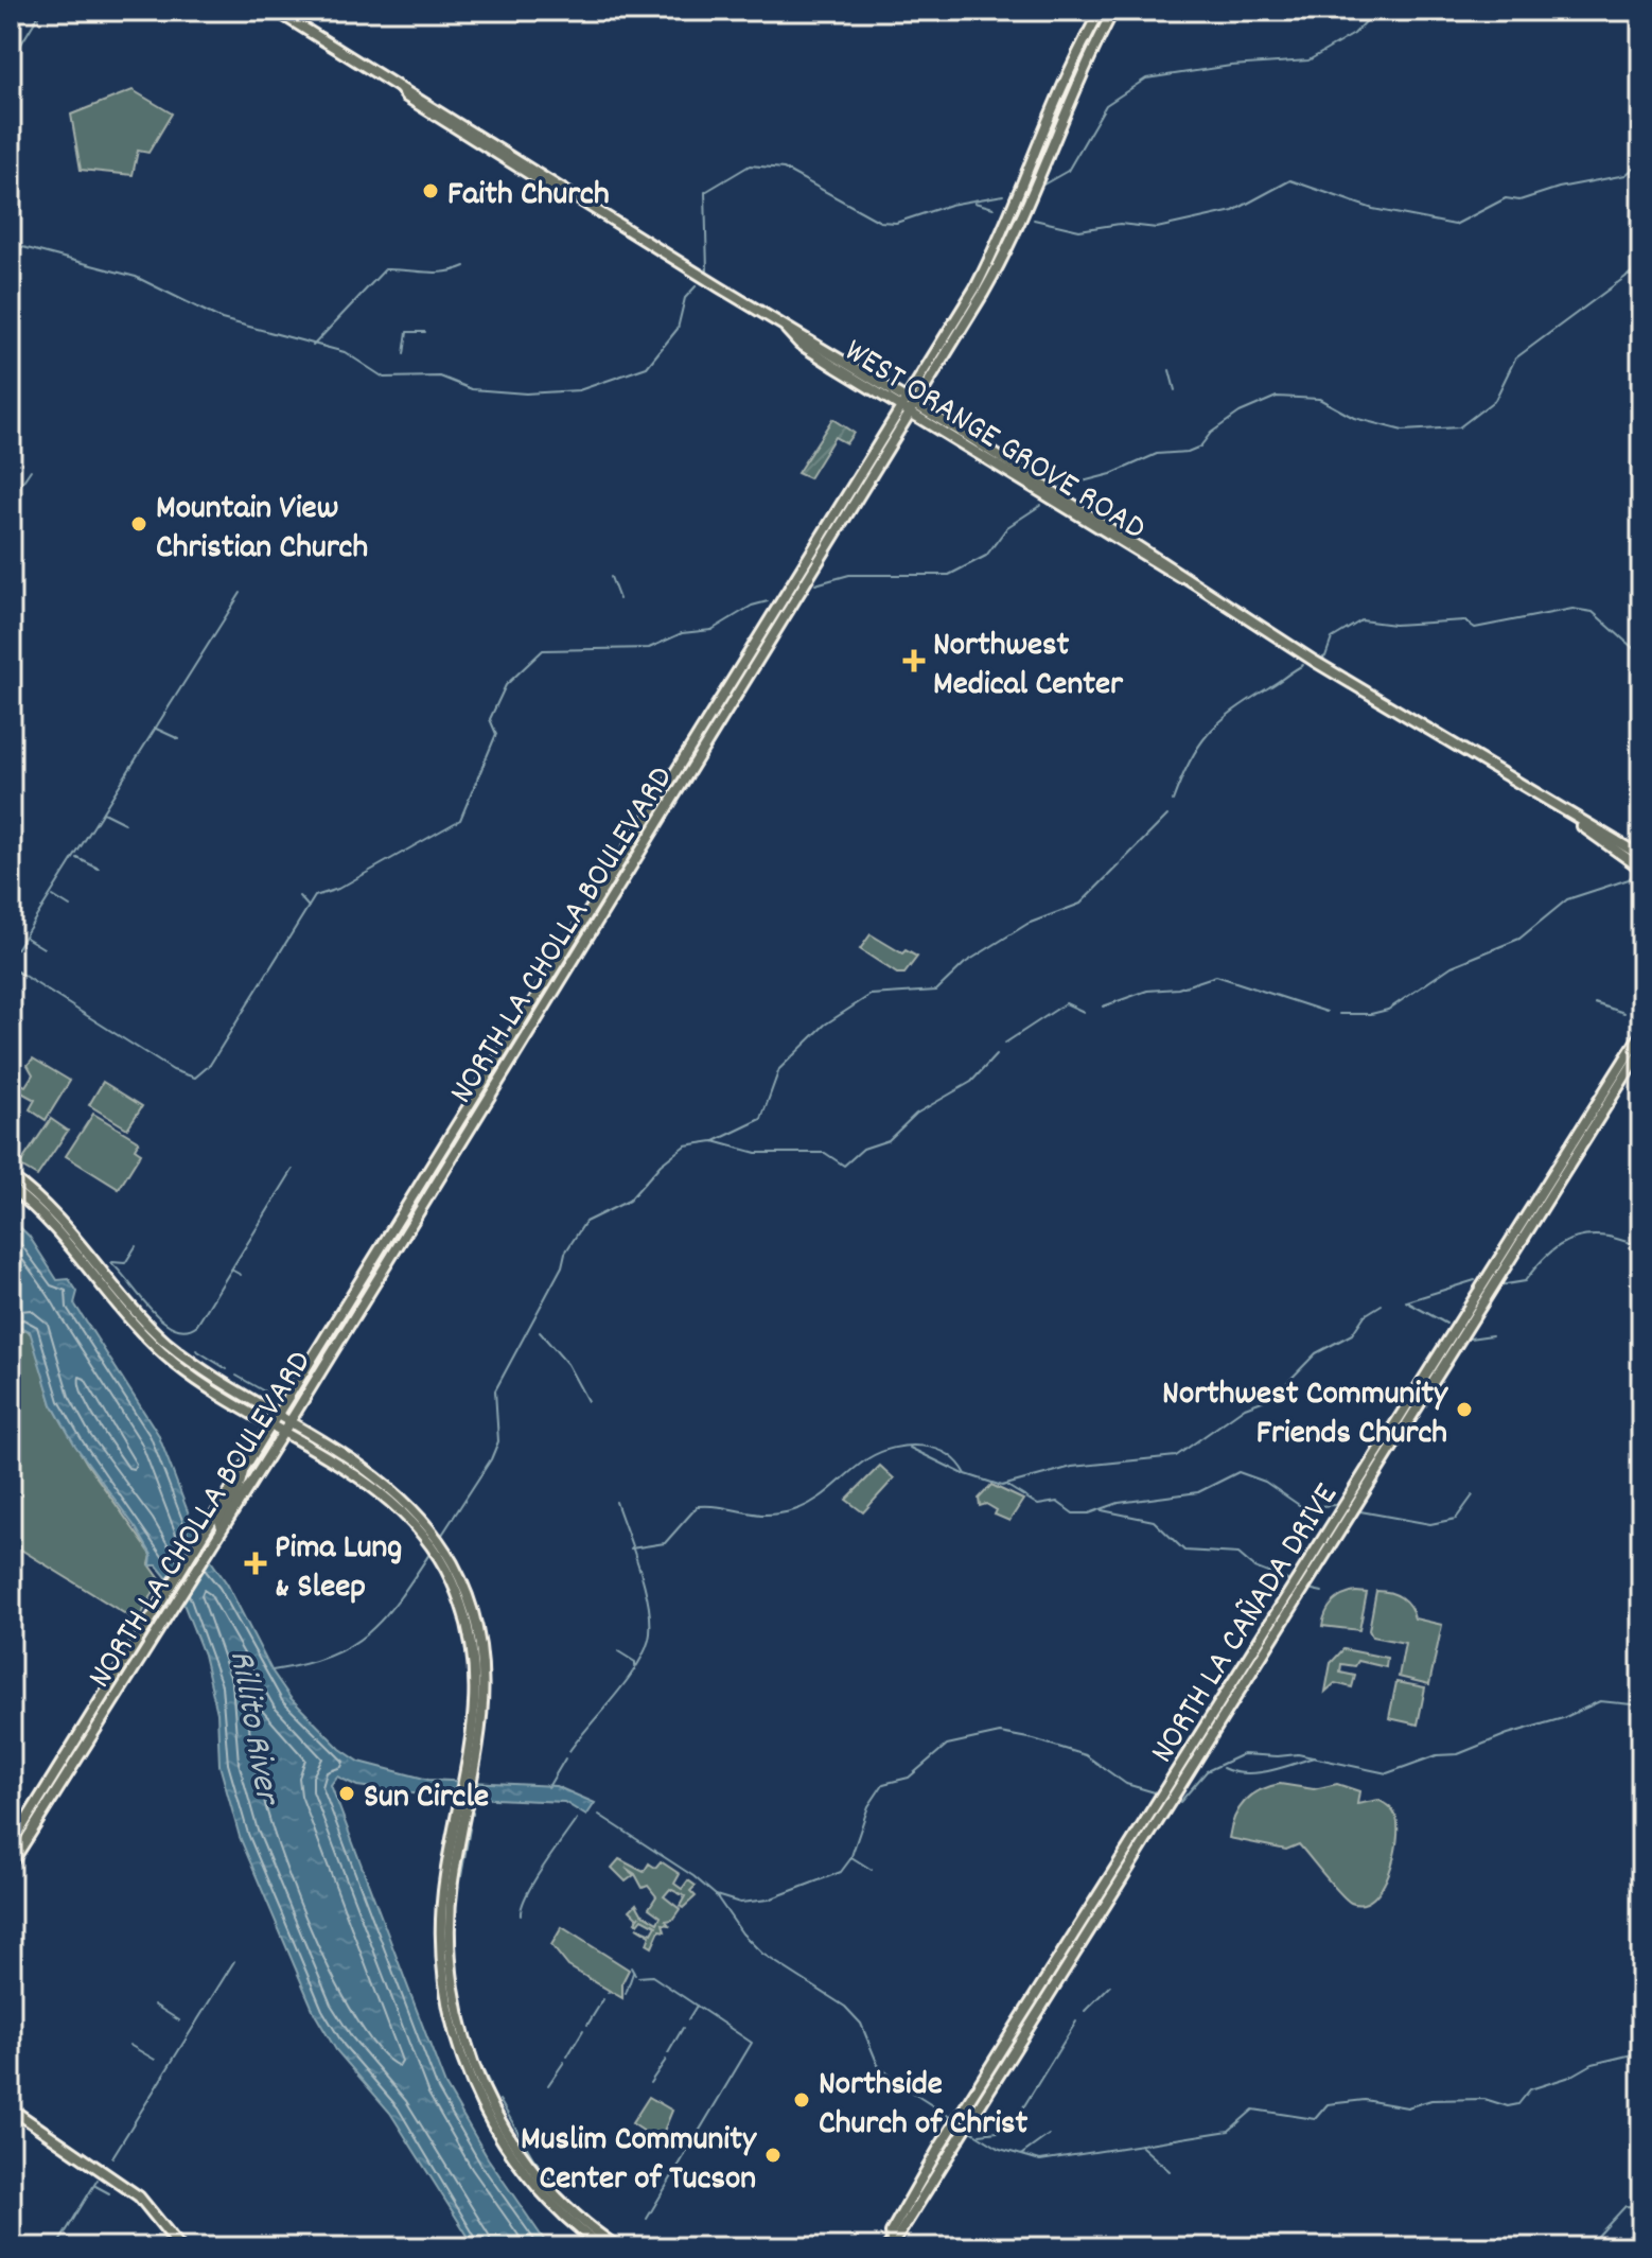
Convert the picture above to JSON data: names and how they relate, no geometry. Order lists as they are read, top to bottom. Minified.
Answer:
{"streets":{"main road":["WEST ORANGE GROVE ROAD","NORTH LA CHOLLA BOULEVARD","NORTH LA CAÑADA DRIVE"]},"crossings":[["WEST ORANGE GROVE ROAD","NORTH LA CHOLLA BOULEVARD"]],"water":["Rillito River"],"places":{"other":["Faith Church","Mountain View Christian Church","Northwest Community Friends Church","Sun Circle","Northside Church of Christ","Muslim Community Center of Tucson"],"health":["Northwest Medical Center","Pima Lung & Sleep"]}}
